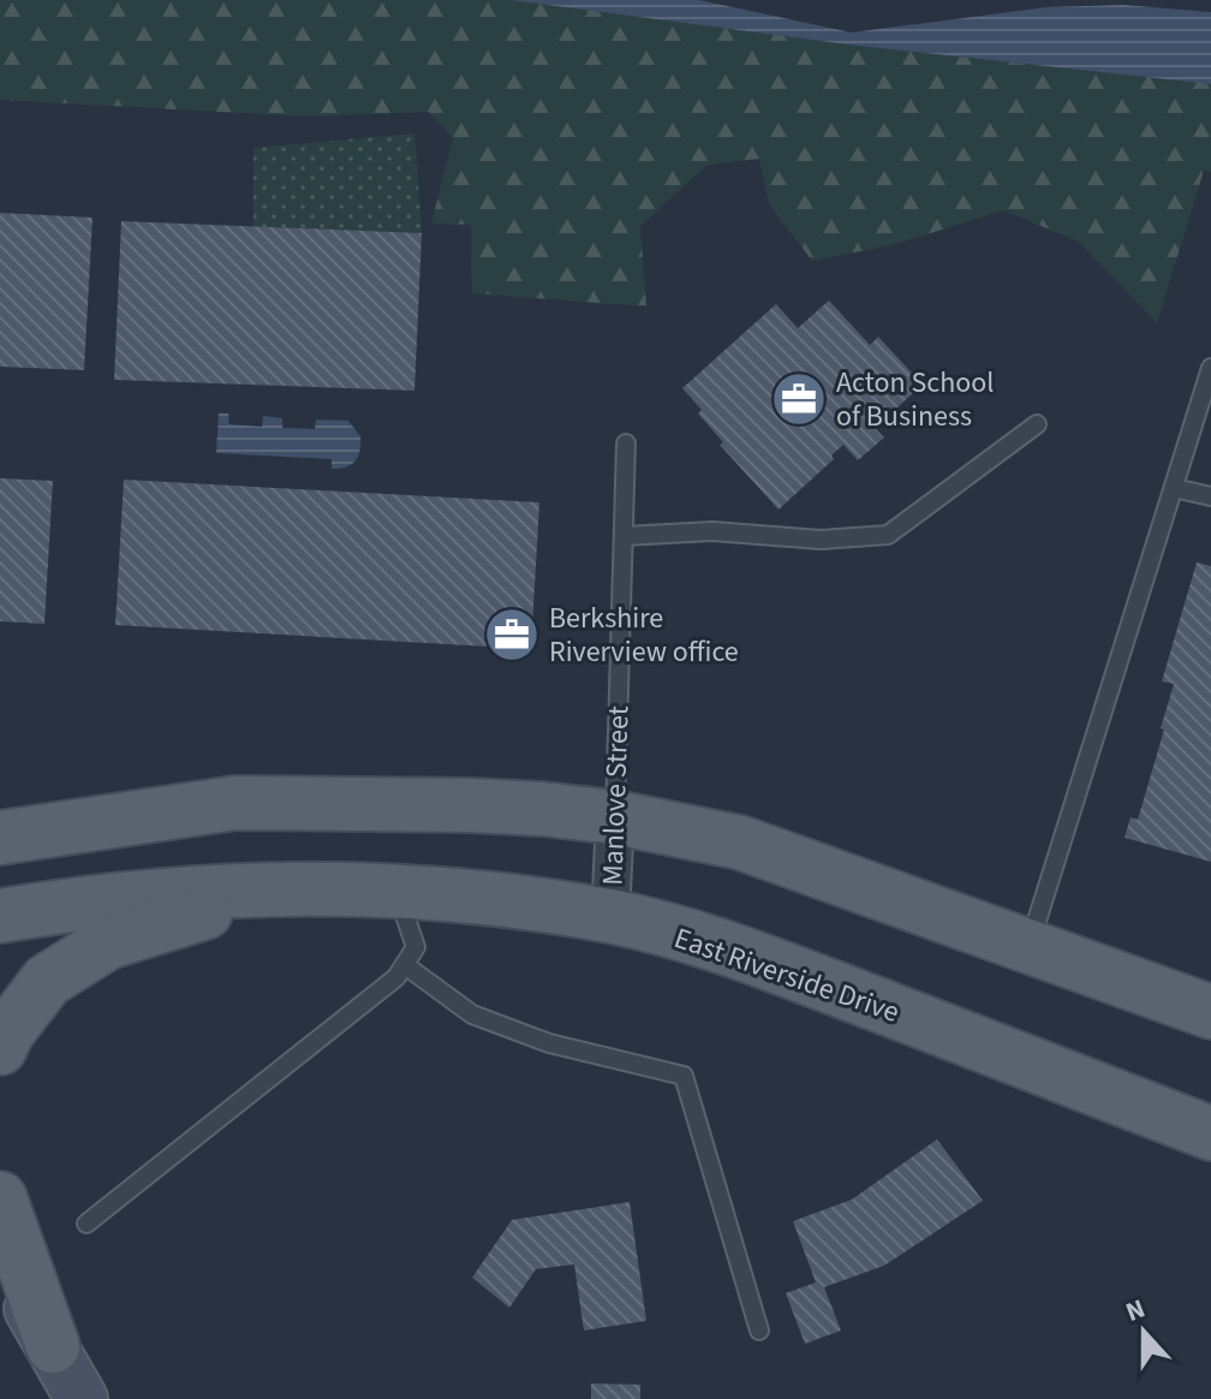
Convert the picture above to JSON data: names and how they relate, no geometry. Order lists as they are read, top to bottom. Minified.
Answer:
{"streets":{"main road":["East Riverside Drive"],"street":["Manlove Street"]},"crossings":[["Manlove Street","East Riverside Drive"]],"places":{"office":["Acton School of Business","Berkshire Riverview office"]},"north":"top"}
